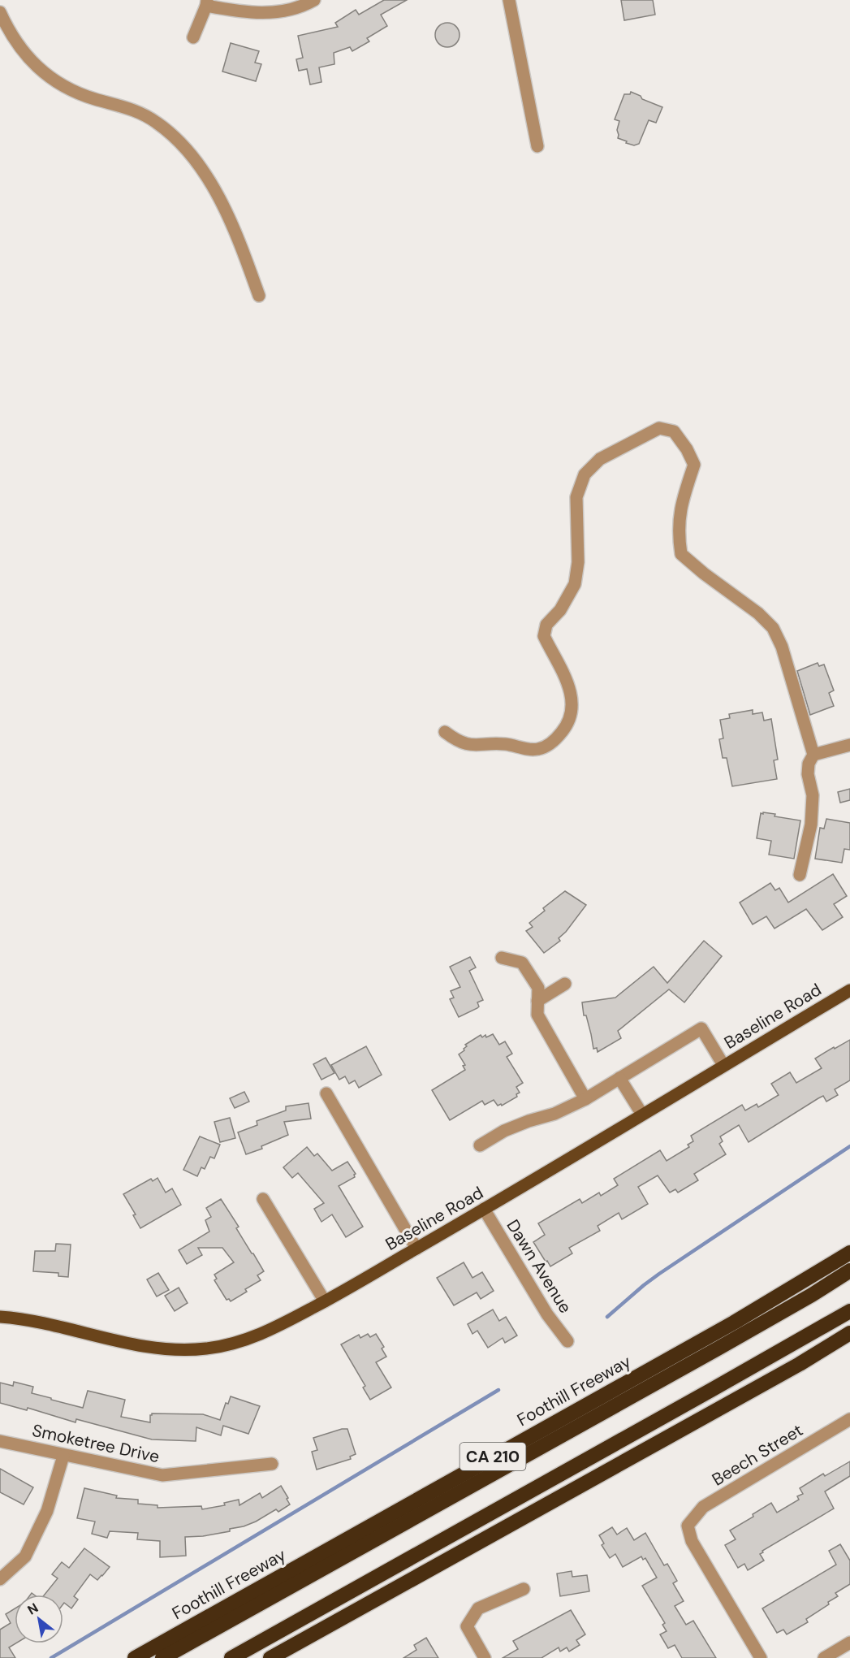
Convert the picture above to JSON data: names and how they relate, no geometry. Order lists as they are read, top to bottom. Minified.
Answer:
{"streets":{"highway":["Foothill Freeway","CA 210"],"main road":["Baseline Road"],"street":["Dawn Avenue","Smoketree Drive","Beech Street"]},"crossings":[["Baseline Road","Dawn Avenue"]],"north":"top left"}
